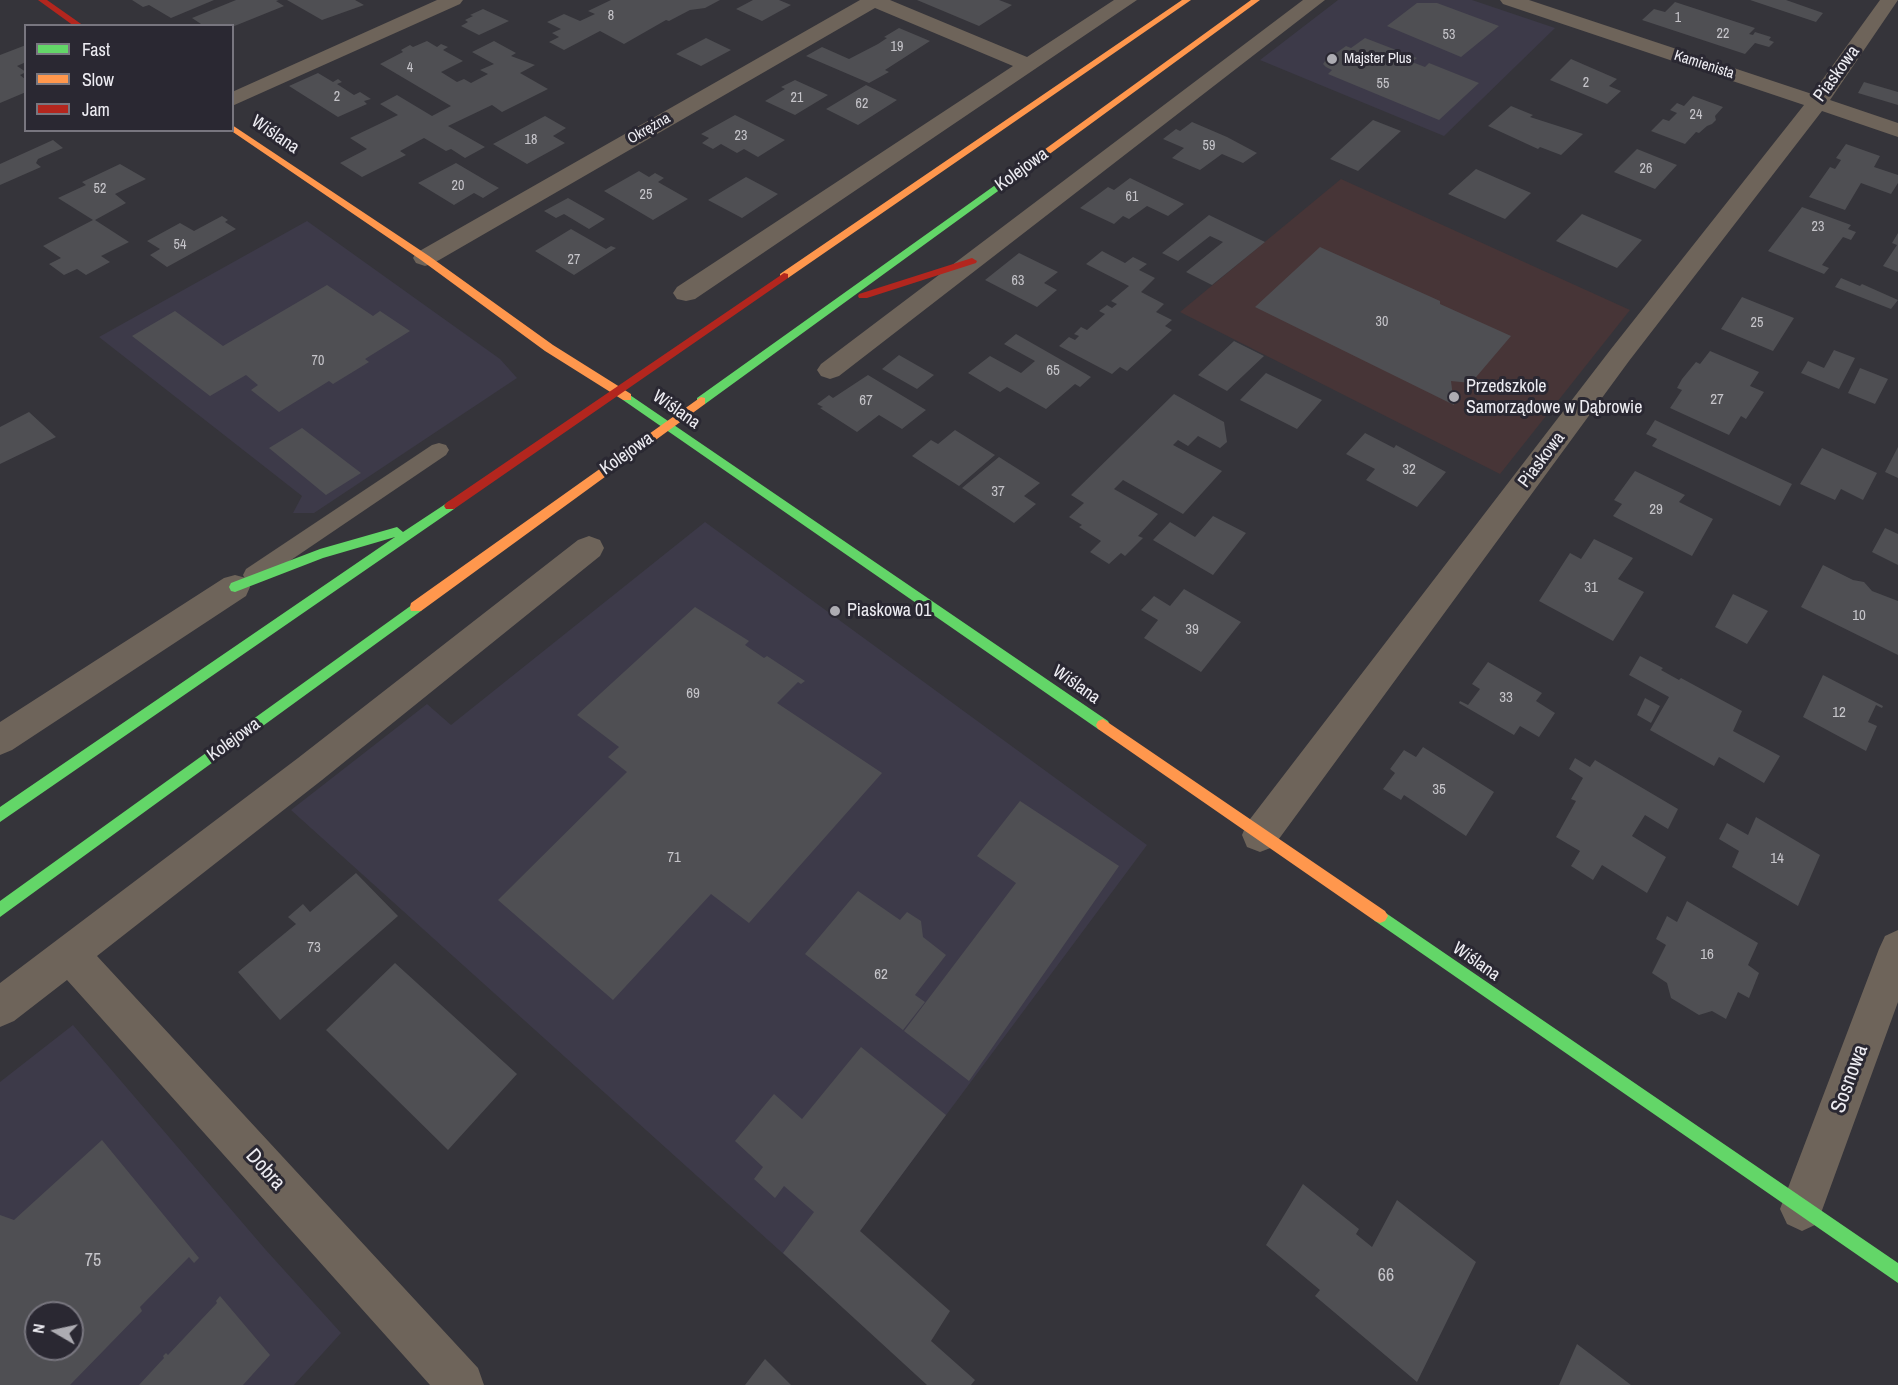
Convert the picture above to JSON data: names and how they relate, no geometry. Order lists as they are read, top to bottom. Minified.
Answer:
{"streets":{"main road":["Wiślana","Kolejowa"],"street":["Kamienista","Piaskowa","Okrężna","Sosnowa","Dobra"]},"crossings":[["Kamienista","Piaskowa"],["Piaskowa","Wiślana"],["Okrężna","Wiślana"],["Wiślana","Kolejowa"],["Wiślana","Sosnowa"]],"places":["Majster Plus","Przedszkole Samorządowe w Dąbrowie","Piaskowa 01"],"house_numbers":["8","1","22","53","19","4","2","55","2","21","62","24","23","18","59","26","20","52","25","61","23","54","27","63","30","25","70","65","27","67","32","37","29","31","10","39","69","33","12","35","71","14","73","16","62","75","66"],"legend":["Fast","Slow","Jam"],"north":"left"}
